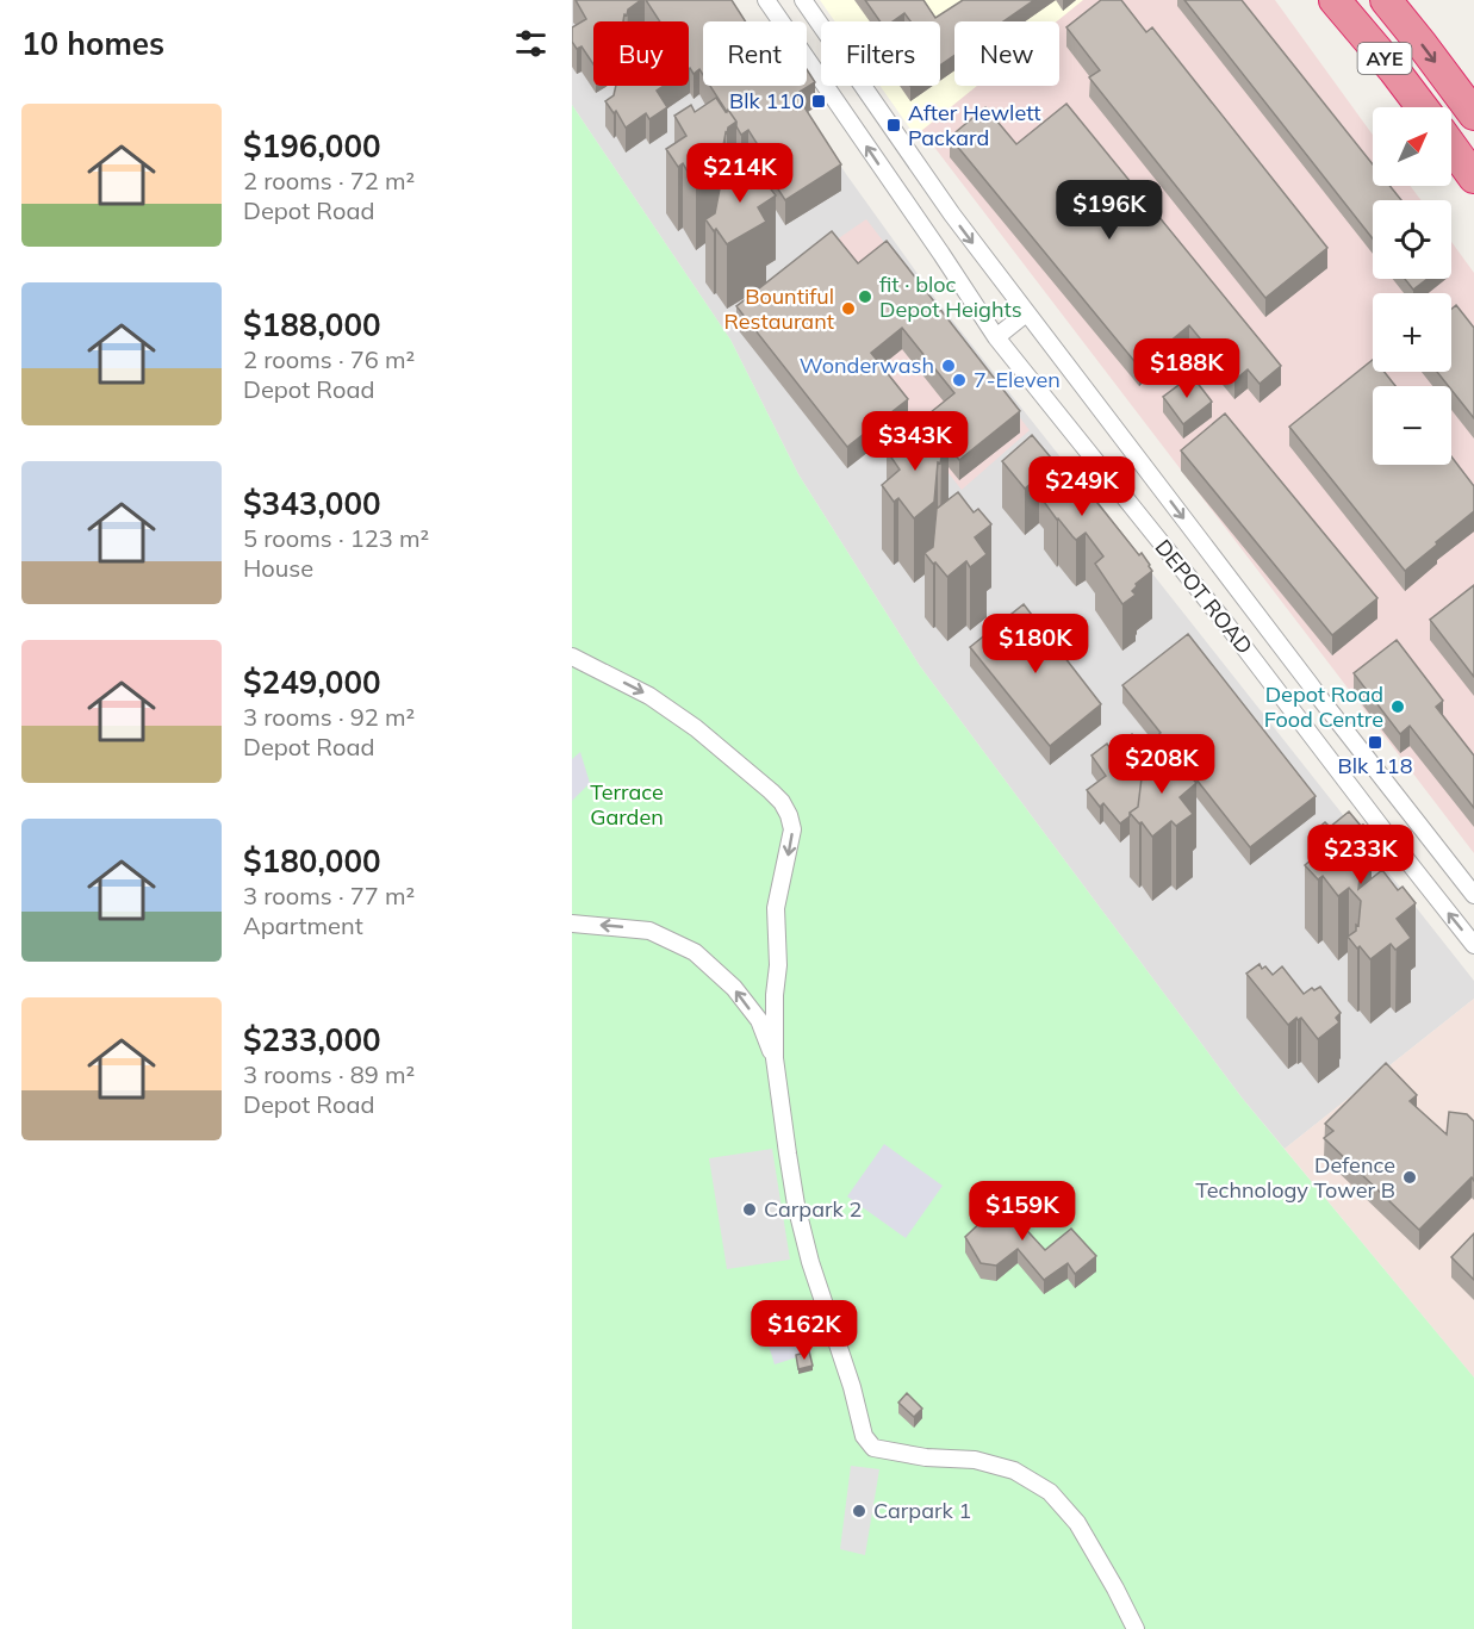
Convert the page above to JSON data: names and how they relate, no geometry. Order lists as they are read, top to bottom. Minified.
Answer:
{"streets":{"highway":["AYE"],"street":["DEPOT ROAD"]},"parks":["Terrace Garden"],"places":{"transit":["Blk 110","After Hewlett Packard","Blk 118"],"other":["fit · bloc Depot Heights","Bountiful Restaurant","Wonderwash","7-Eleven","Depot Road Food Centre","Defence Technology Tower B","Carpark 2","Carpark 1"]},"north":"top right","page":{"heading":"10 homes","chip":["Buy","Rent","Filters","New"],"list":[{"name":"$196,000","note":"2 rooms · 72 m² · Depot Road"},{"name":"$188,000","note":"2 rooms · 76 m² · Depot Road"},{"name":"$343,000","note":"5 rooms · 123 m² · House"},{"name":"$249,000","note":"3 rooms · 92 m² · Depot Road"},{"name":"$180,000","note":"3 rooms · 77 m² · Apartment"},{"name":"$233,000","note":"3 rooms · 89 m² · Depot Road"}],"map_buttons":["+","−"],"price":["$214K","$196K","$188K","$343K","$249K","$180K","$208K","$233K","$159K","$162K"]}}
